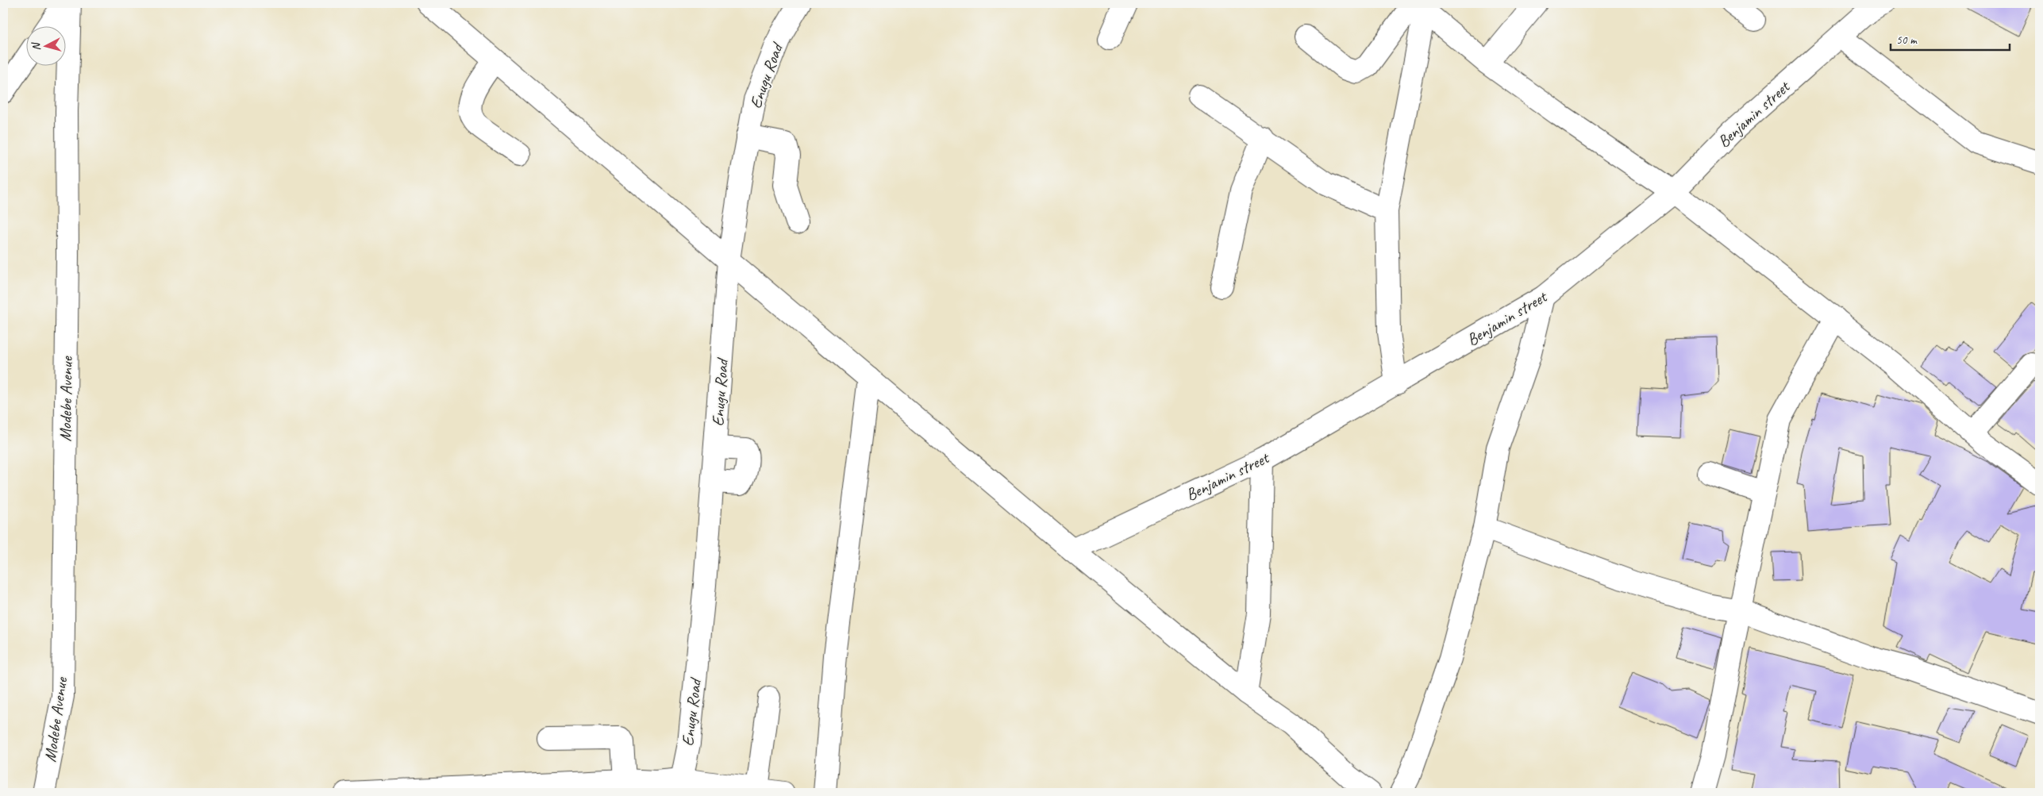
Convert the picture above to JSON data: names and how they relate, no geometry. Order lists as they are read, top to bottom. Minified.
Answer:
{"streets":{"street":["Enugu Road","Benjamin street","Modebe Avenue"]},"scale_bar":"50 m","north":"left"}
